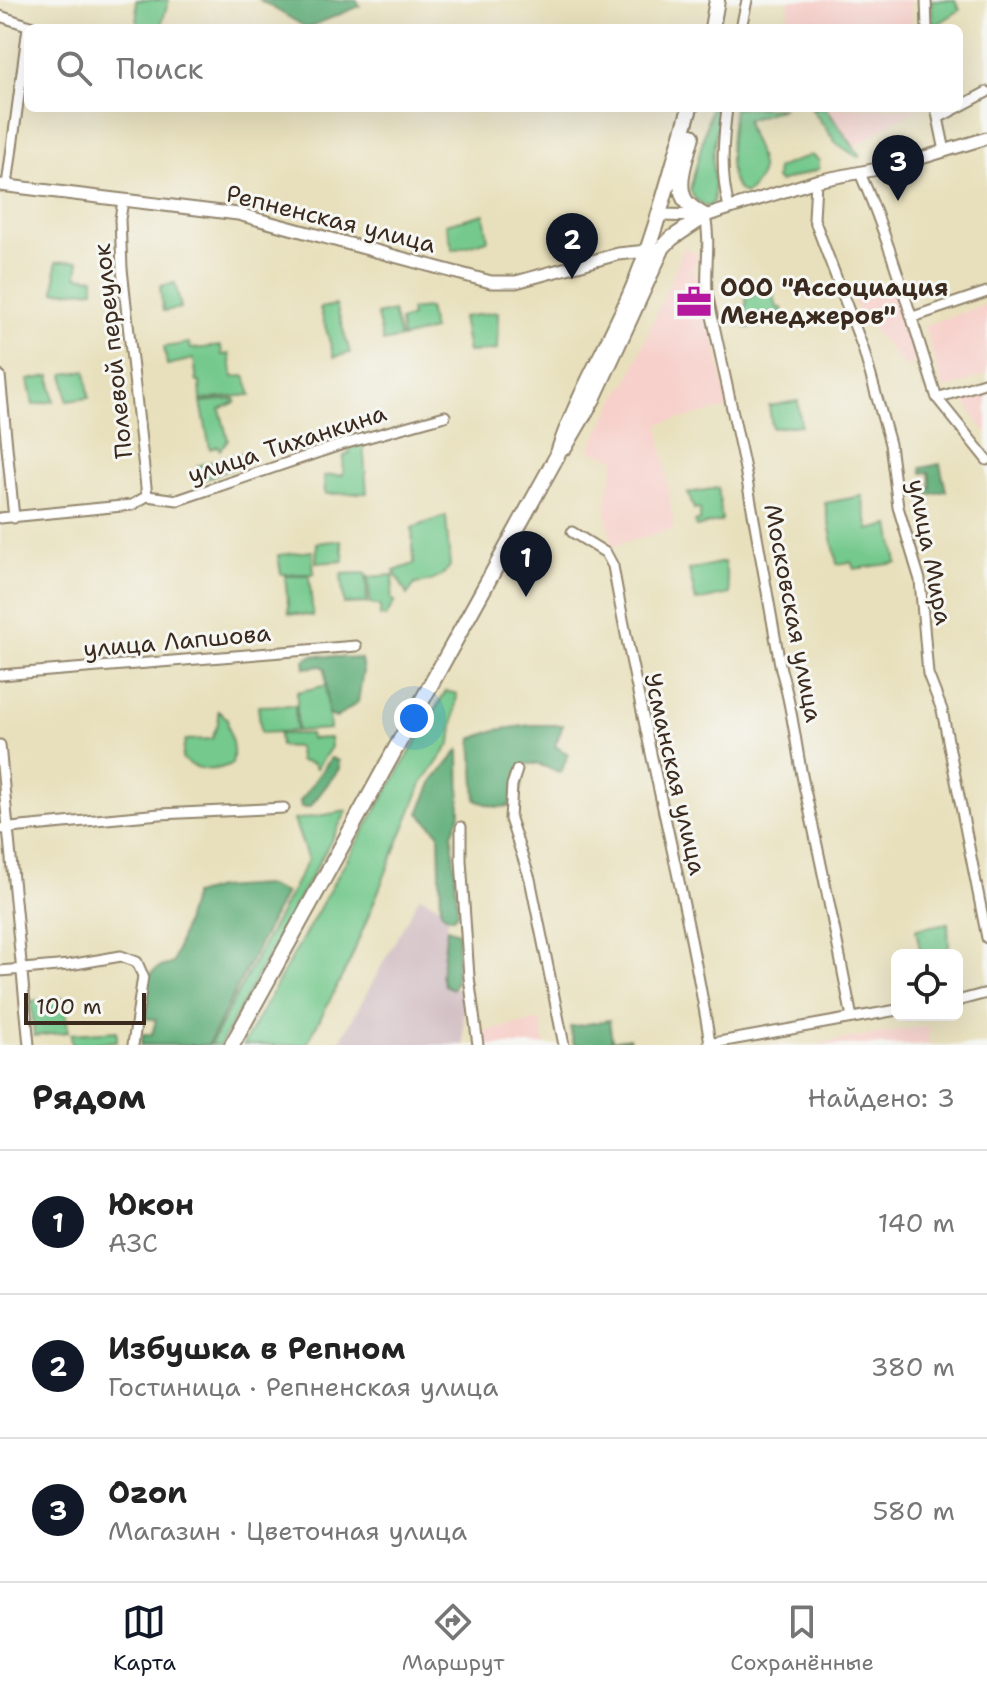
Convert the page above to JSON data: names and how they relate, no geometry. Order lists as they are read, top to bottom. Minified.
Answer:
{"streets":{"street":["Репненская улица","Полевой переулок","улица Тиханкина","улица Мира","Московская улица","улица Лапшова","Усманская улица"]},"crossings":[["Репненская улица","Полевой переулок"],["Полевой переулок","улица Тиханкина"]],"places":{"office":["ООО \"Ассоциация Менеджеров\""]},"scale_bar":"100 m","page":{"search":"Поиск","pins":["3","2","1"],"scale":"100 m","heading":["Рядом","Найдено: 3"],"list":[{"mark":"1","name":"Юкон","note":"АЗС","value":"140 m"},{"mark":"2","name":"Избушка в Репном","note":"Гостиница · Репненская улица","value":"380 m"},{"mark":"3","name":"Ozon","note":"Магазин · Цветочная улица","value":"580 m"}],"nav":["Карта","Маршрут","Сохранённые"]}}
